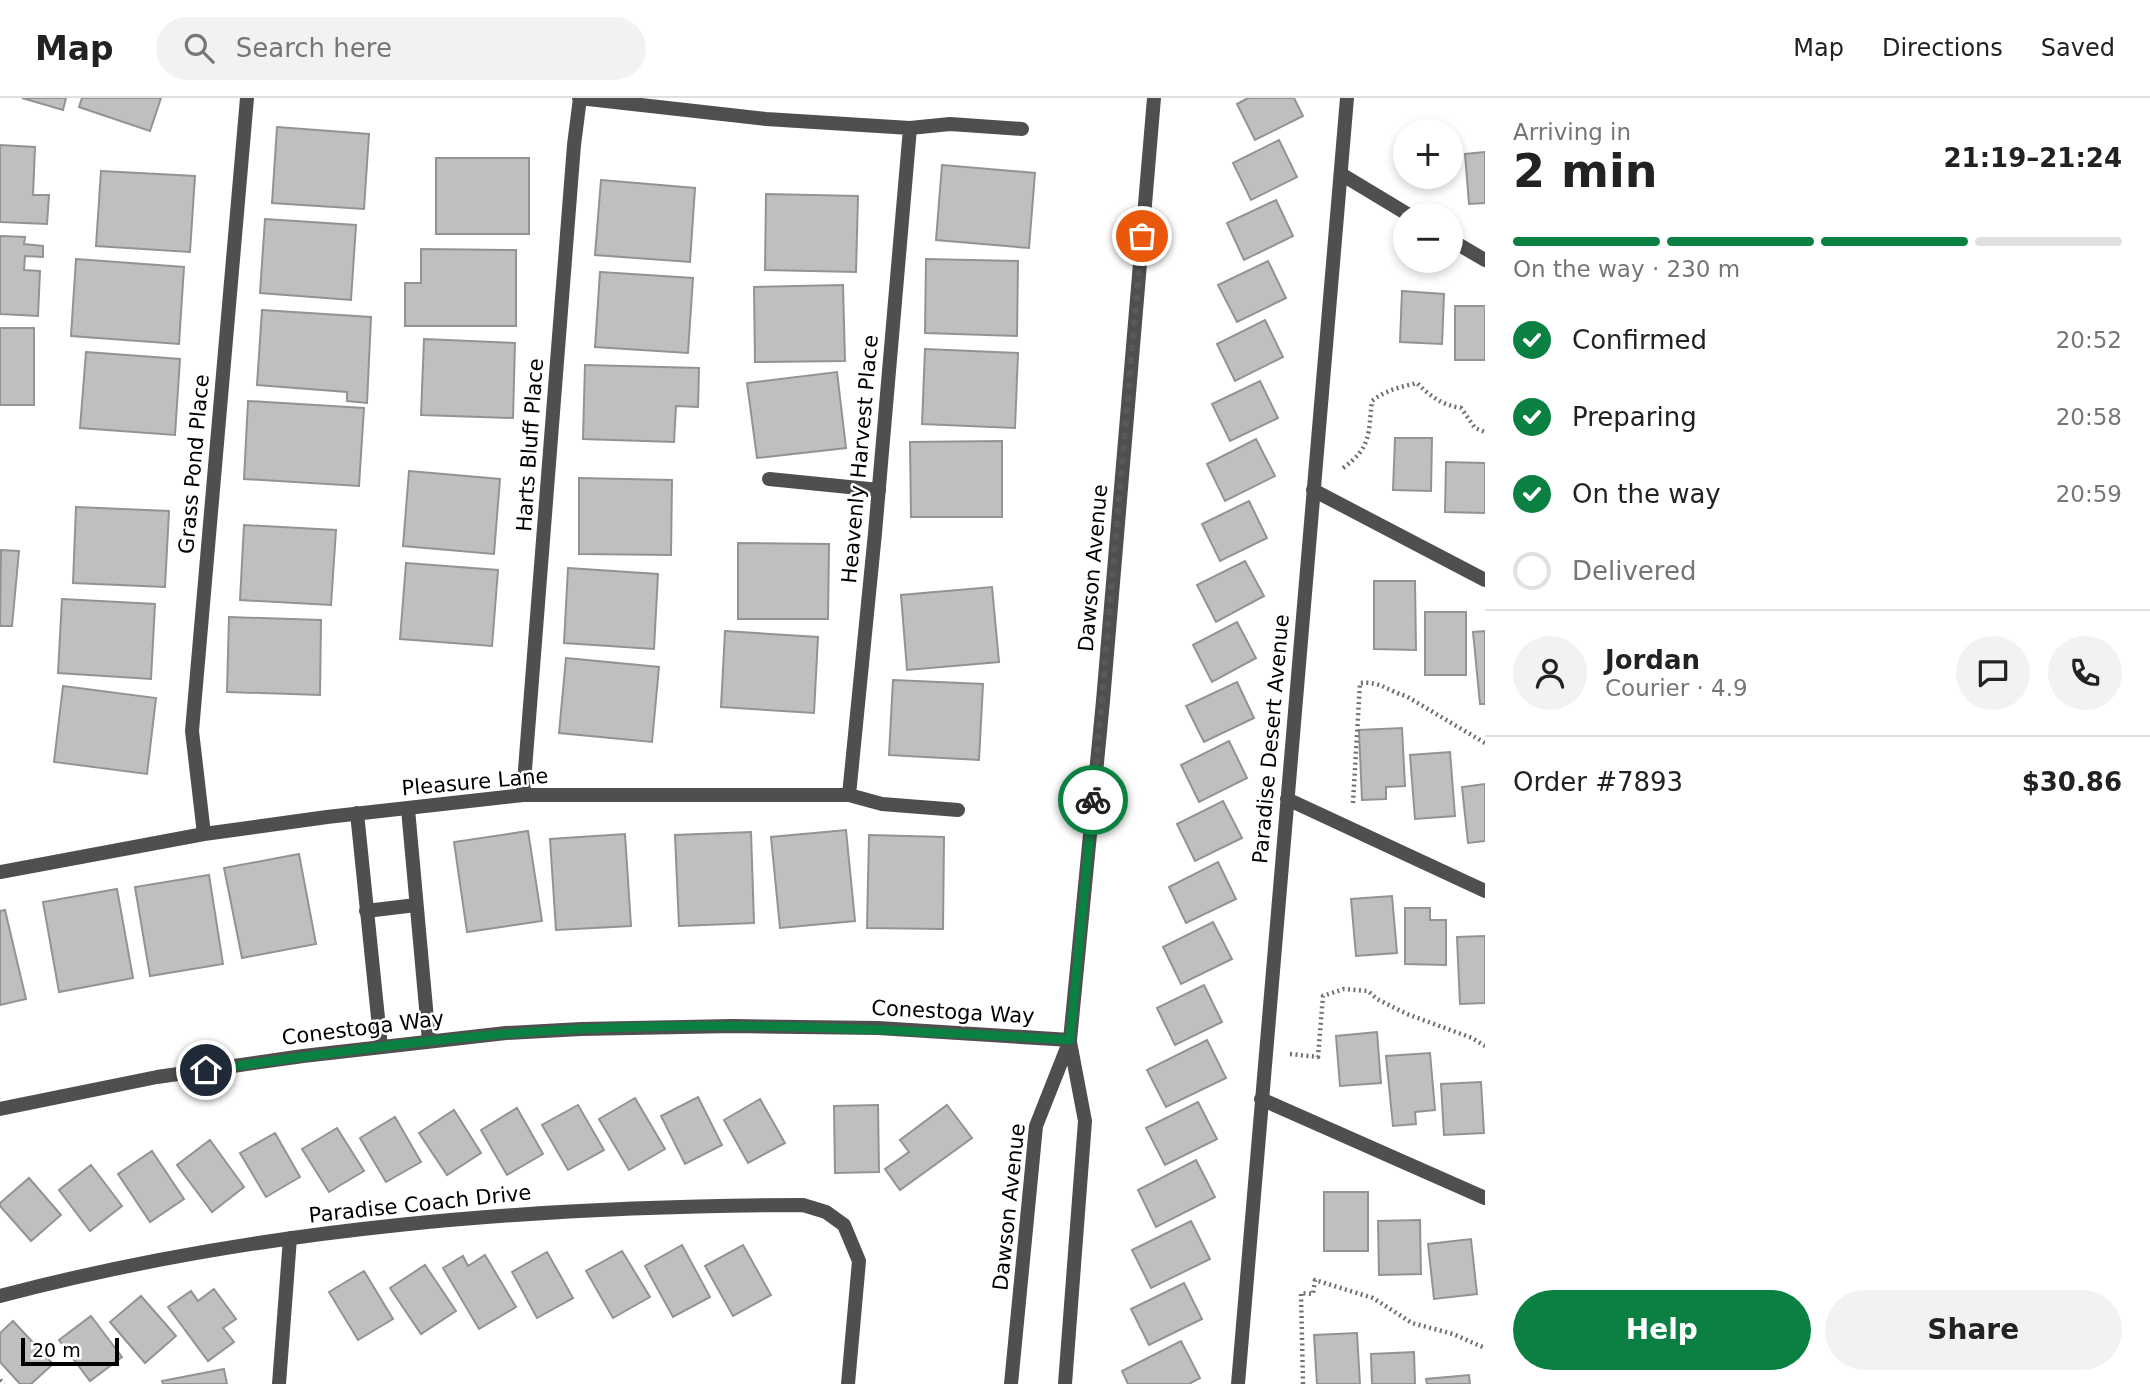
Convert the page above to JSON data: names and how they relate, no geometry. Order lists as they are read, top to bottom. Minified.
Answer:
{"streets":{"street":["Harts Bluff Place","Heavenly Harvest Place","Grass Pond Place","Dawson Avenue","Paradise Desert Avenue","Pleasure Lane","Conestoga Way","Paradise Coach Drive"]},"crossings":[["Harts Bluff Place","Pleasure Lane"],["Heavenly Harvest Place","Pleasure Lane"],["Grass Pond Place","Pleasure Lane"],["Dawson Avenue","Conestoga Way"]],"scale_bar":"20 m","page":{"header":"Map","search":"Search here","nav":["Map","Directions","Saved"],"heading":["2 min","Arriving in","21:19–21:24"],"panel":["Jordan","Courier · 4.9","Order #7893","$30.86"],"map_buttons":["+","−"],"bar":"On the way · 230 m","list":[["Confirmed","20:52"],["Preparing","20:58"],["On the way","20:59"],"Delivered"],"buttons":["Help","Share"],"scale":"20 m"}}
